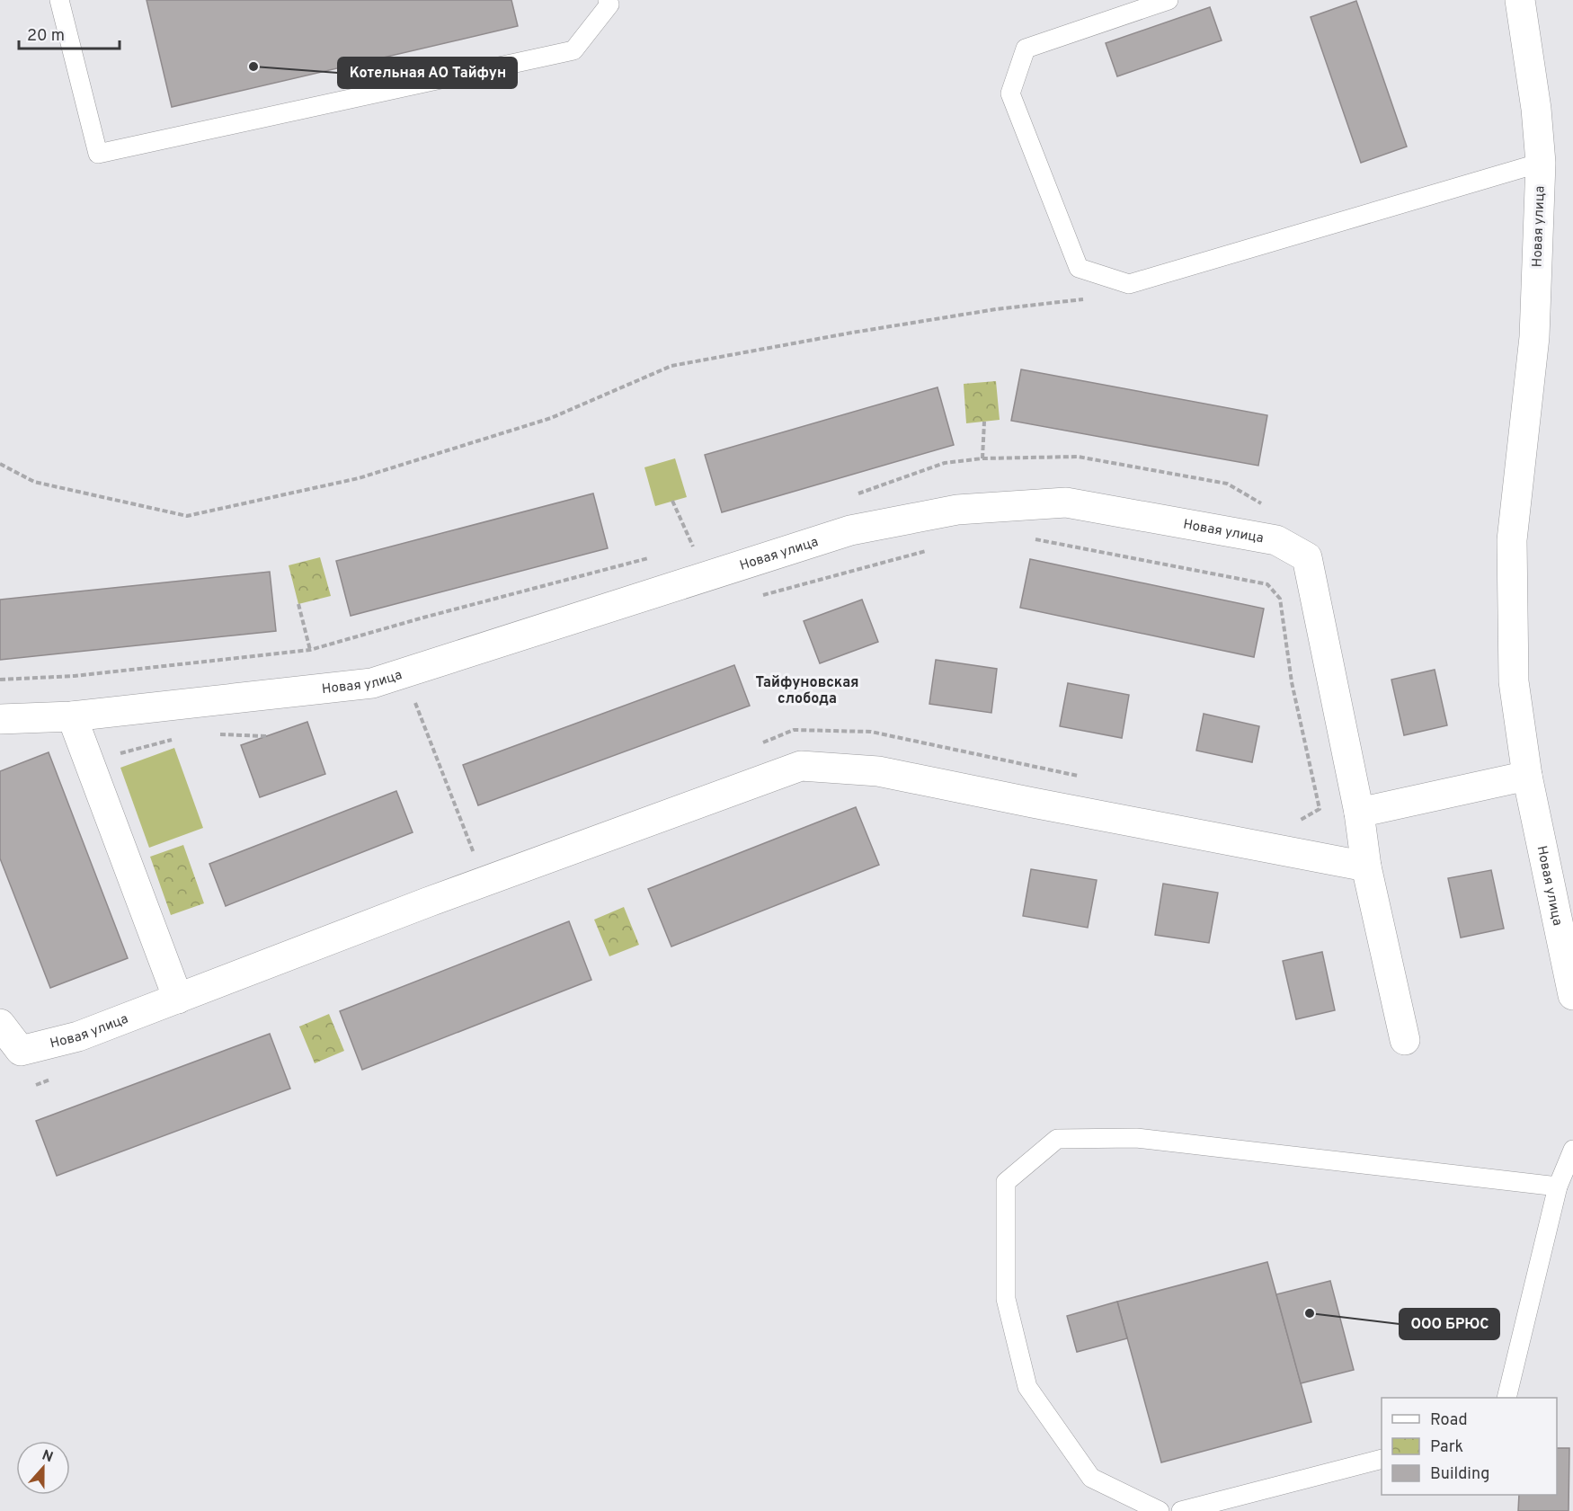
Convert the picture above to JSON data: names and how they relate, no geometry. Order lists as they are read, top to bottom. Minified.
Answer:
{"streets":{"street":["Новая улица"]},"districts":["Тайфуновская слобода"],"places":["Котельная АО Тайфун","ООО БРЮС"],"legend":["Road","Park","Building"],"scale_bar":"20 m","north":"top"}
